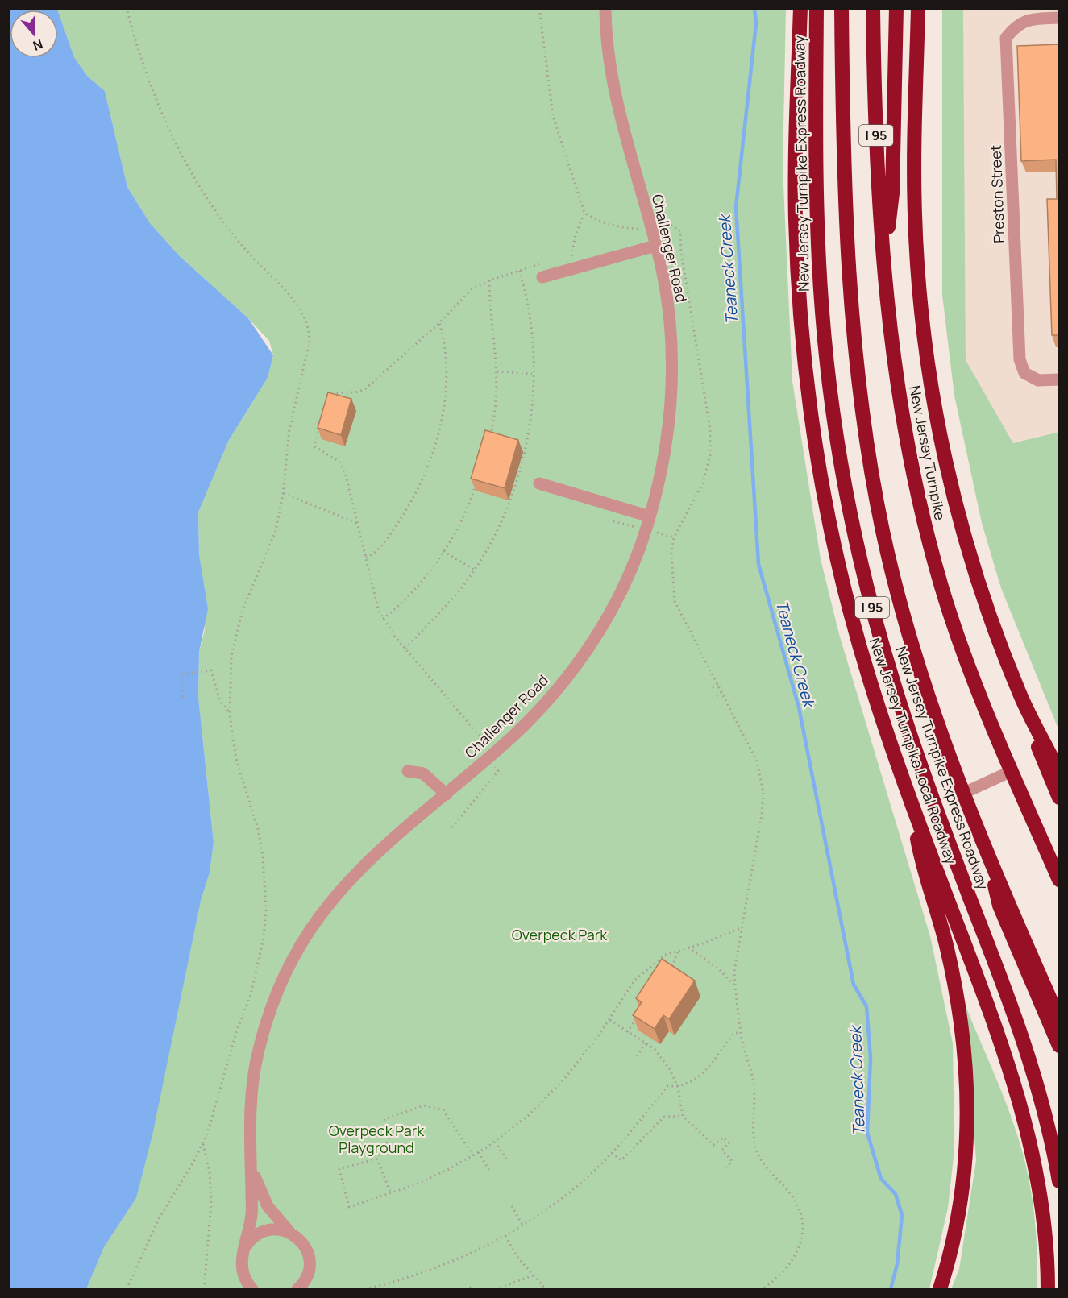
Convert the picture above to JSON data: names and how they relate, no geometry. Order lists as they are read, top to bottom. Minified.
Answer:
{"streets":{"highway":["I 95","New Jersey Turnpike Express Roadway","New Jersey Turnpike","New Jersey Turnpike Local Roadway"],"street":["Preston Street","Challenger Road"]},"water":["Teaneck Creek"],"parks":["Overpeck Park","Overpeck Park Playground"],"north":"bottom"}
